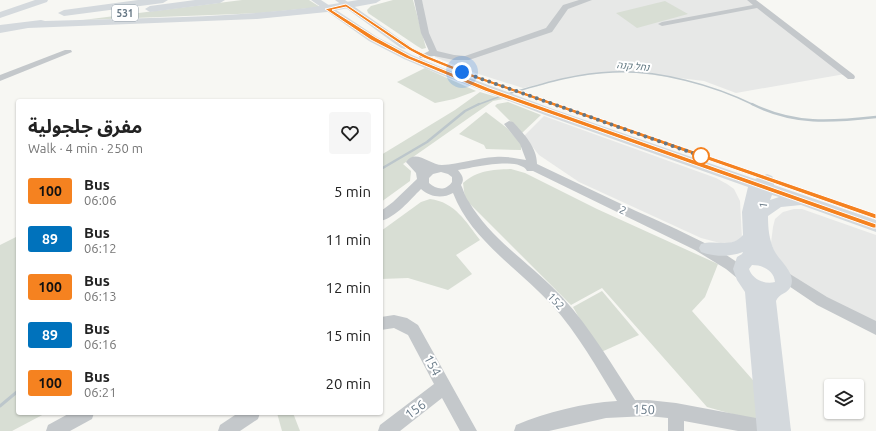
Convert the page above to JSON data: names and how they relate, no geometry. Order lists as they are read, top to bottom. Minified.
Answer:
{"streets":{"highway":["531"],"main road":["1"],"street":["2","152","154","156","150"]},"crossings":[["1","2"],["1","150"],["2","152"],["152","150"],["154","156"]],"water":["נחל קנה"],"lines":["bus line 100"],"page":{"heading":["مفرق جلجولية","Walk · 4 min · 250 m"],"list":[{"mark":"100","name":"Bus","note":"06:06","value":"5 min"},{"mark":"89","name":"Bus","note":"06:12","value":"11 min"},{"mark":"100","name":"Bus","note":"06:13","value":"12 min"},{"mark":"89","name":"Bus","note":"06:16","value":"15 min"},{"mark":"100","name":"Bus","note":"06:21","value":"20 min"}]}}
